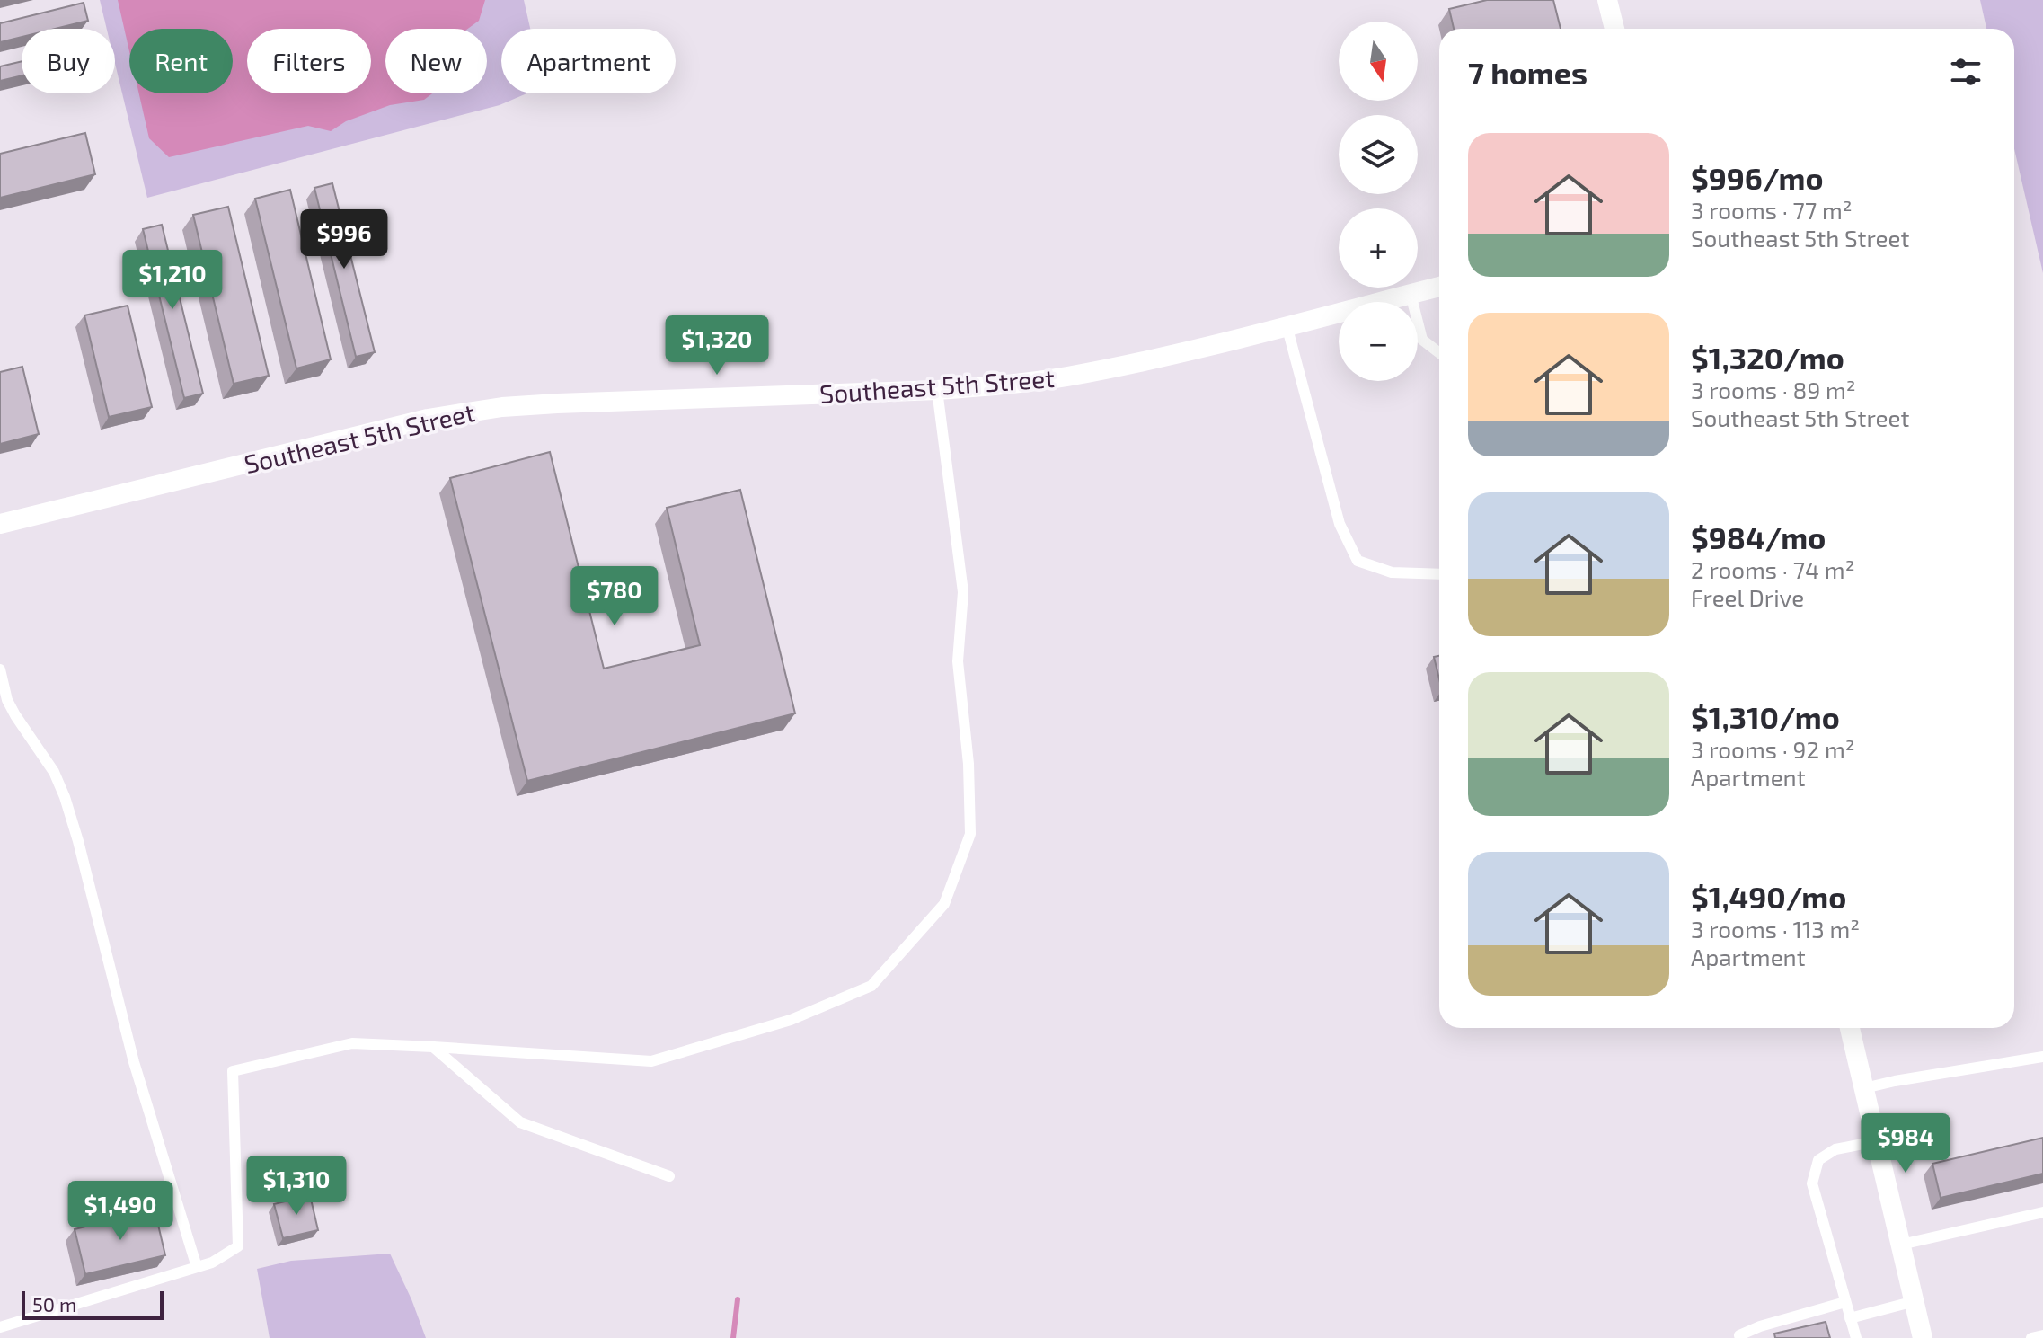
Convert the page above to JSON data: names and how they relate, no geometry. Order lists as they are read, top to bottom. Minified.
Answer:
{"streets":{"street":["Southeast 5th Street"]},"scale_bar":"50 m","north":"bottom","page":{"map_buttons":["+","−"],"chip":["Buy","Rent","Filters","New","Apartment"],"heading":"7 homes","list":[{"name":"$996/mo","note":"3 rooms · 77 m² · Southeast 5th Street"},{"name":"$1,320/mo","note":"3 rooms · 89 m² · Southeast 5th Street"},{"name":"$984/mo","note":"2 rooms · 74 m² · Freel Drive"},{"name":"$1,310/mo","note":"3 rooms · 92 m² · Apartment"},{"name":"$1,490/mo","note":"3 rooms · 113 m² · Apartment"}],"price":["$996","$1,210","$1,320","$780","$984","$1,310","$1,490"],"scale":"50 m"}}
